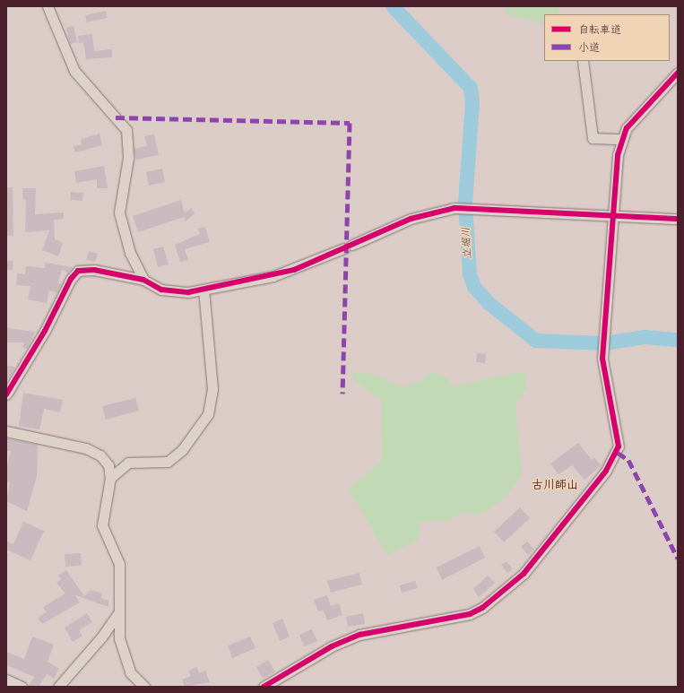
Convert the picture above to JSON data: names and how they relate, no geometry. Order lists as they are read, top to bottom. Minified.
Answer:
{"districts":["古川師山"],"water":["立堀川"],"legend":["自転車道","小道"]}
